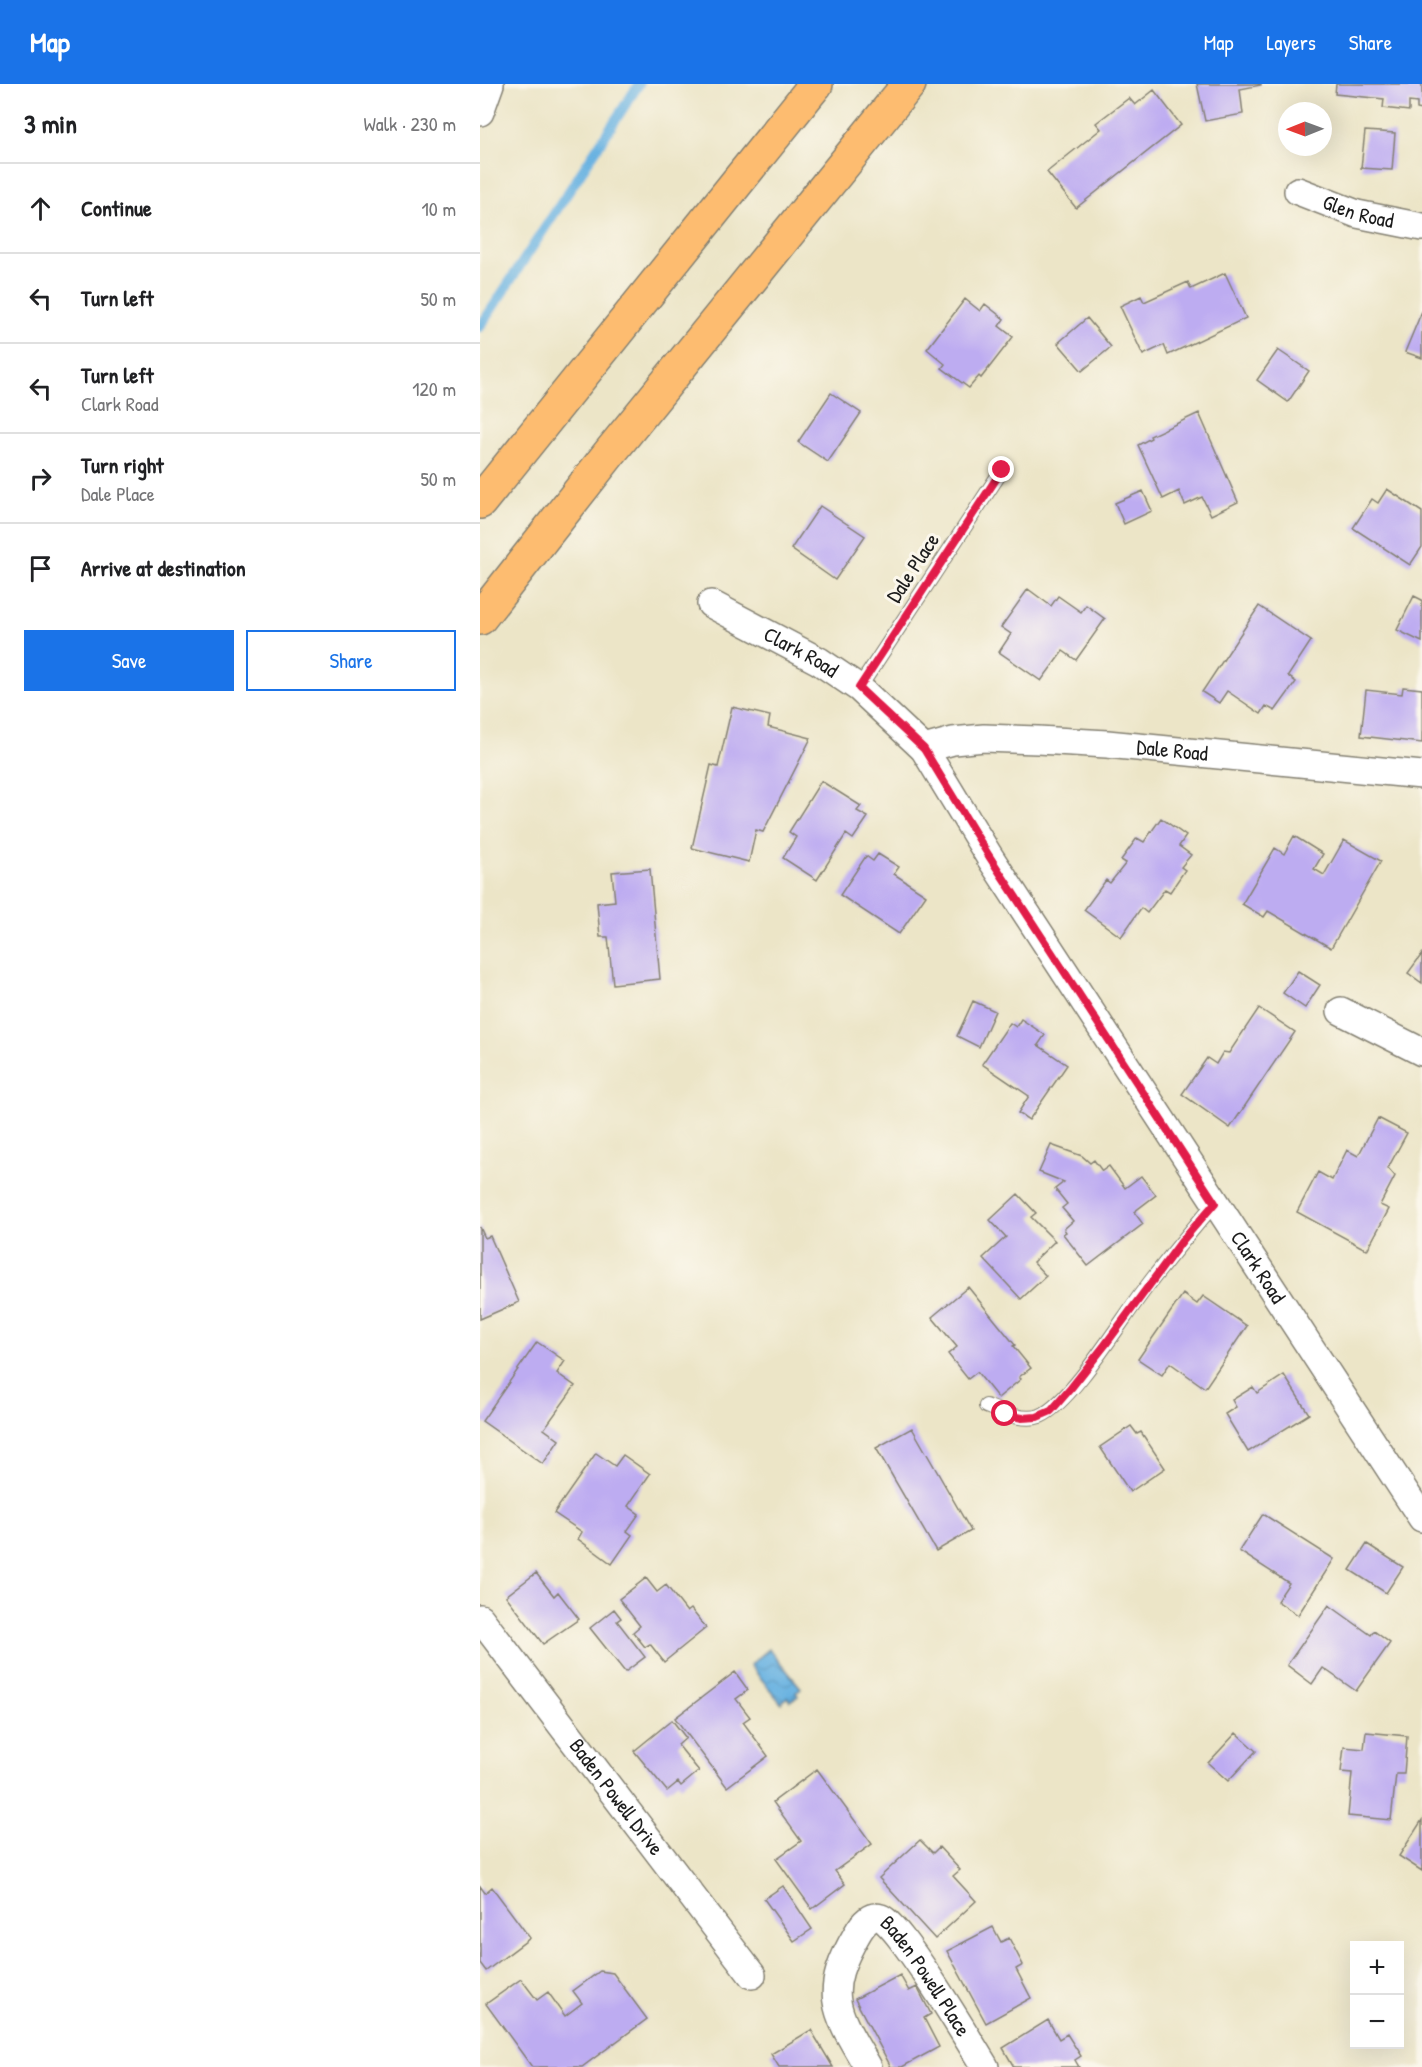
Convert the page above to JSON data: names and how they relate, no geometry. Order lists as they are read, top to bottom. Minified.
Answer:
{"streets":{"street":["Glen Road","Clark Road","Dale Road","Baden Powell Drive","Baden Powell Place"],"lane":["Dale Place"]},"crossings":[["Dale Place","Clark Road"],["Clark Road","Dale Road"]],"north":"left","page":{"header":"Map","nav":["Map","Layers","Share"],"heading":["3 min","Walk · 230 m"],"list":[["Continue","10 m"],["Turn left","50 m"],["Turn left","Clark Road","120 m"],["Turn right","Dale Place","50 m"],"Arrive at destination"],"buttons":["Save","Share"],"map_buttons":["+","−"]}}
